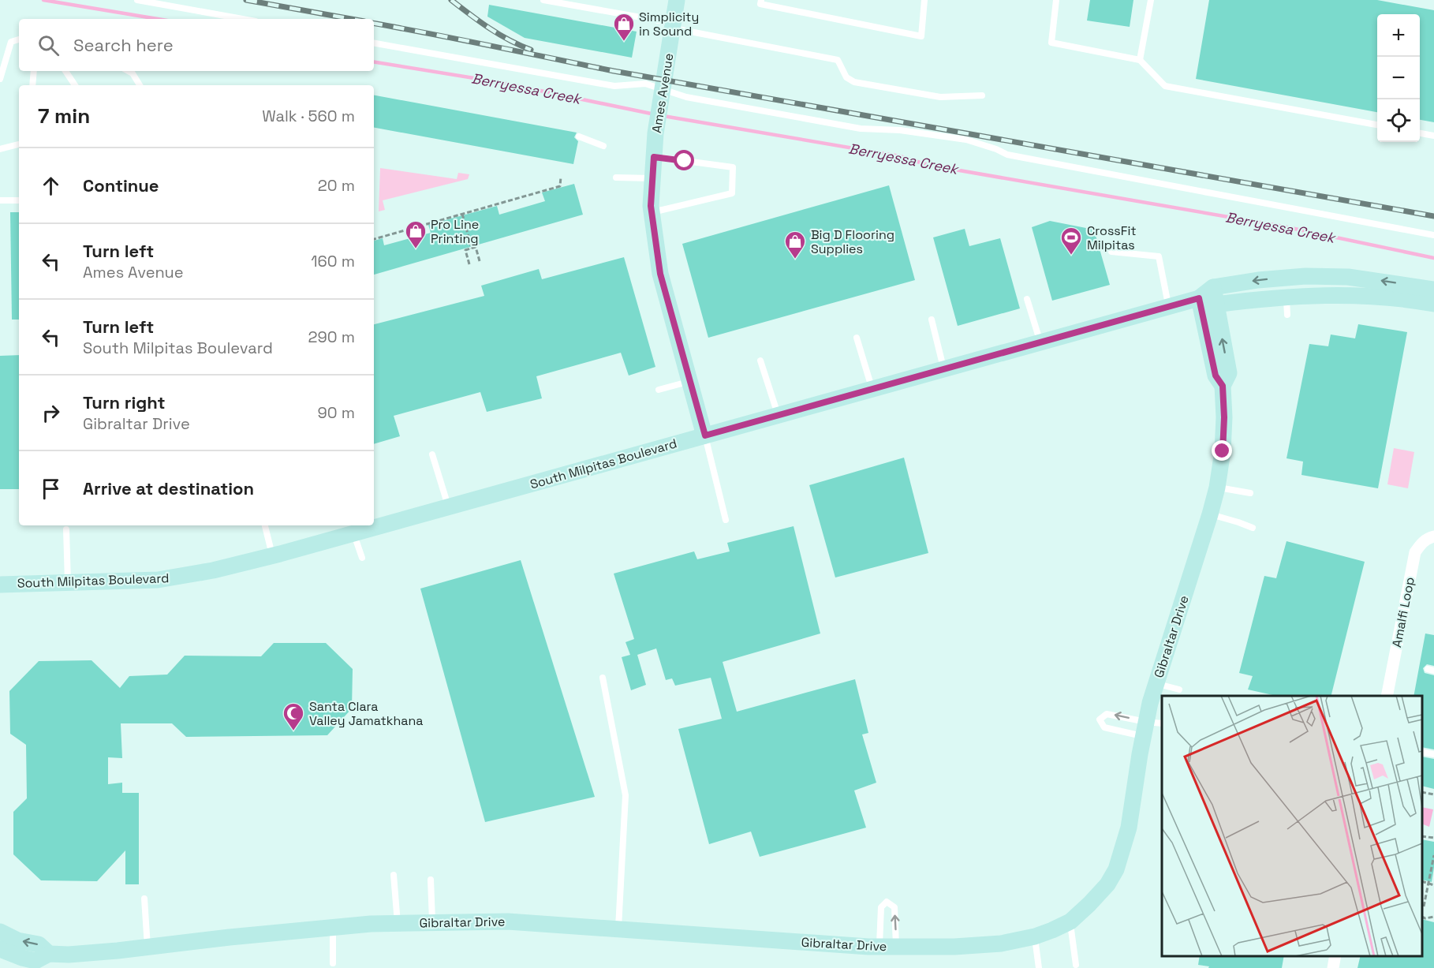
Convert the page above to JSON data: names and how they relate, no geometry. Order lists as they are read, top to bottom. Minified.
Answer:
{"streets":{"street":["Ames Avenue","South Milpitas Boulevard","Amalfi Loop","Gibraltar Drive"]},"crossings":[["Ames Avenue","South Milpitas Boulevard"],["South Milpitas Boulevard","Gibraltar Drive"]],"water":["Berryessa Creek"],"places":{"shop":["Simplicity in Sound","Pro Line Printing","Big D Flooring Supplies"],"sports":["CrossFit Milpitas"],"mosque":["Santa Clara Valley Jamatkhana"]},"page":{"map_buttons":["+","−"],"search":"Search here","heading":["7 min","Walk · 560 m"],"list":[["Continue","20 m"],["Turn left","Ames Avenue","160 m"],["Turn left","South Milpitas Boulevard","290 m"],["Turn right","Gibraltar Drive","90 m"],"Arrive at destination"]}}
